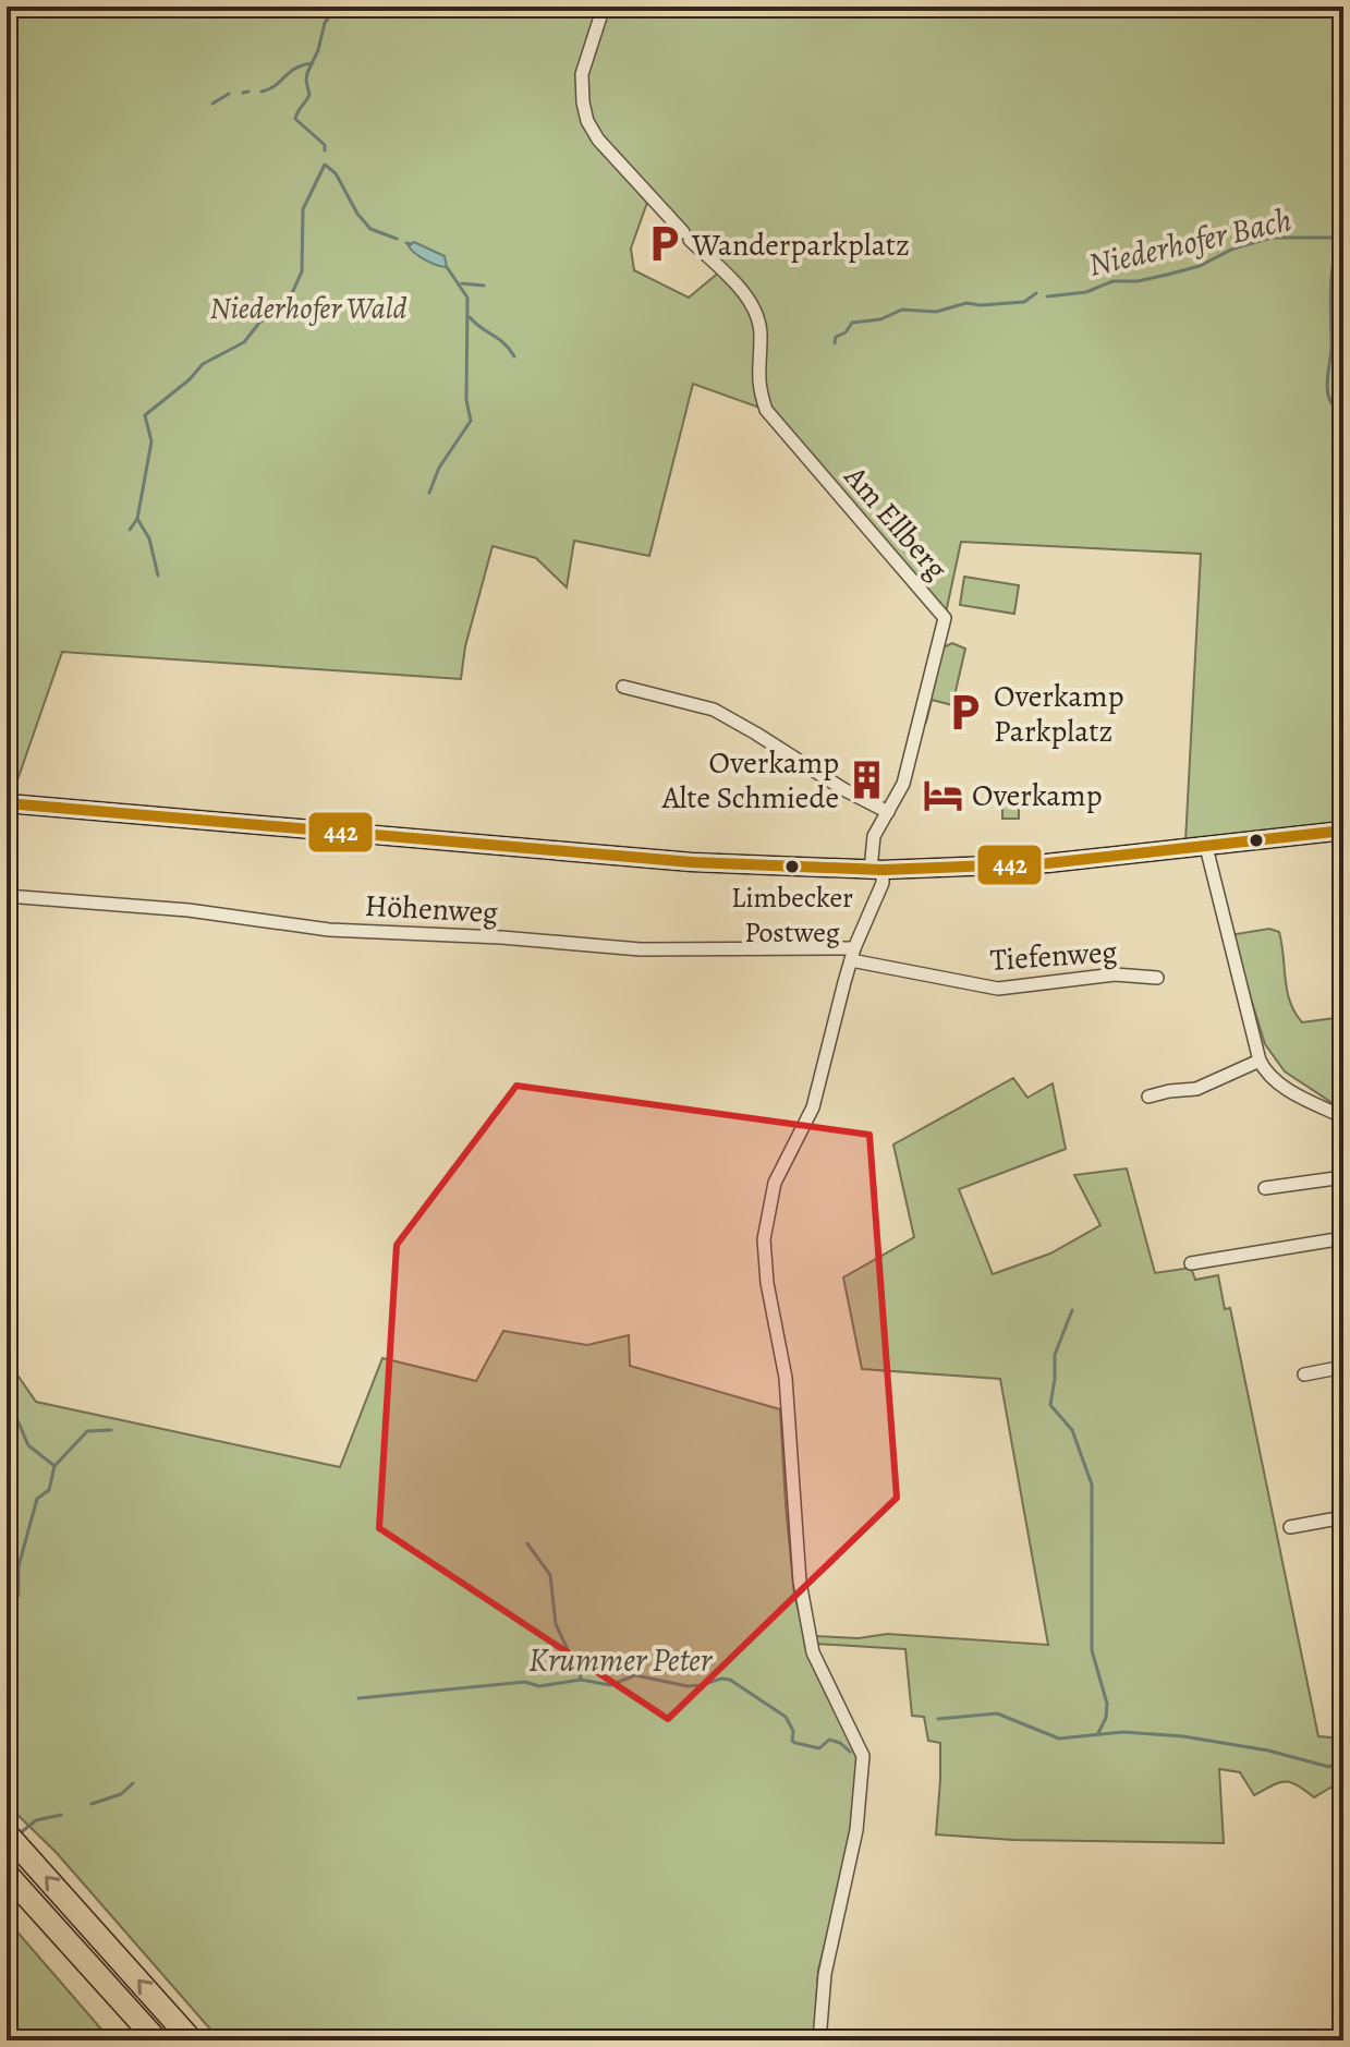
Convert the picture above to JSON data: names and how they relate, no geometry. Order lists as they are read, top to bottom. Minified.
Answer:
{"streets":{"street":["Am Ellberg","Höhenweg","Tiefenweg"]},"crossings":[["Höhenweg","Tiefenweg"]],"water":["Niederhofer Bach","Krummer Peter"],"parks":["Niederhofer Wald"],"places":{"parking":["Wanderparkplatz","Overkamp Parkplatz"],"building":["Overkamp Alte Schmiede"],"hotel":["Overkamp"],"other":["Limbecker Postweg"]},"lines":["transit line 442"]}
